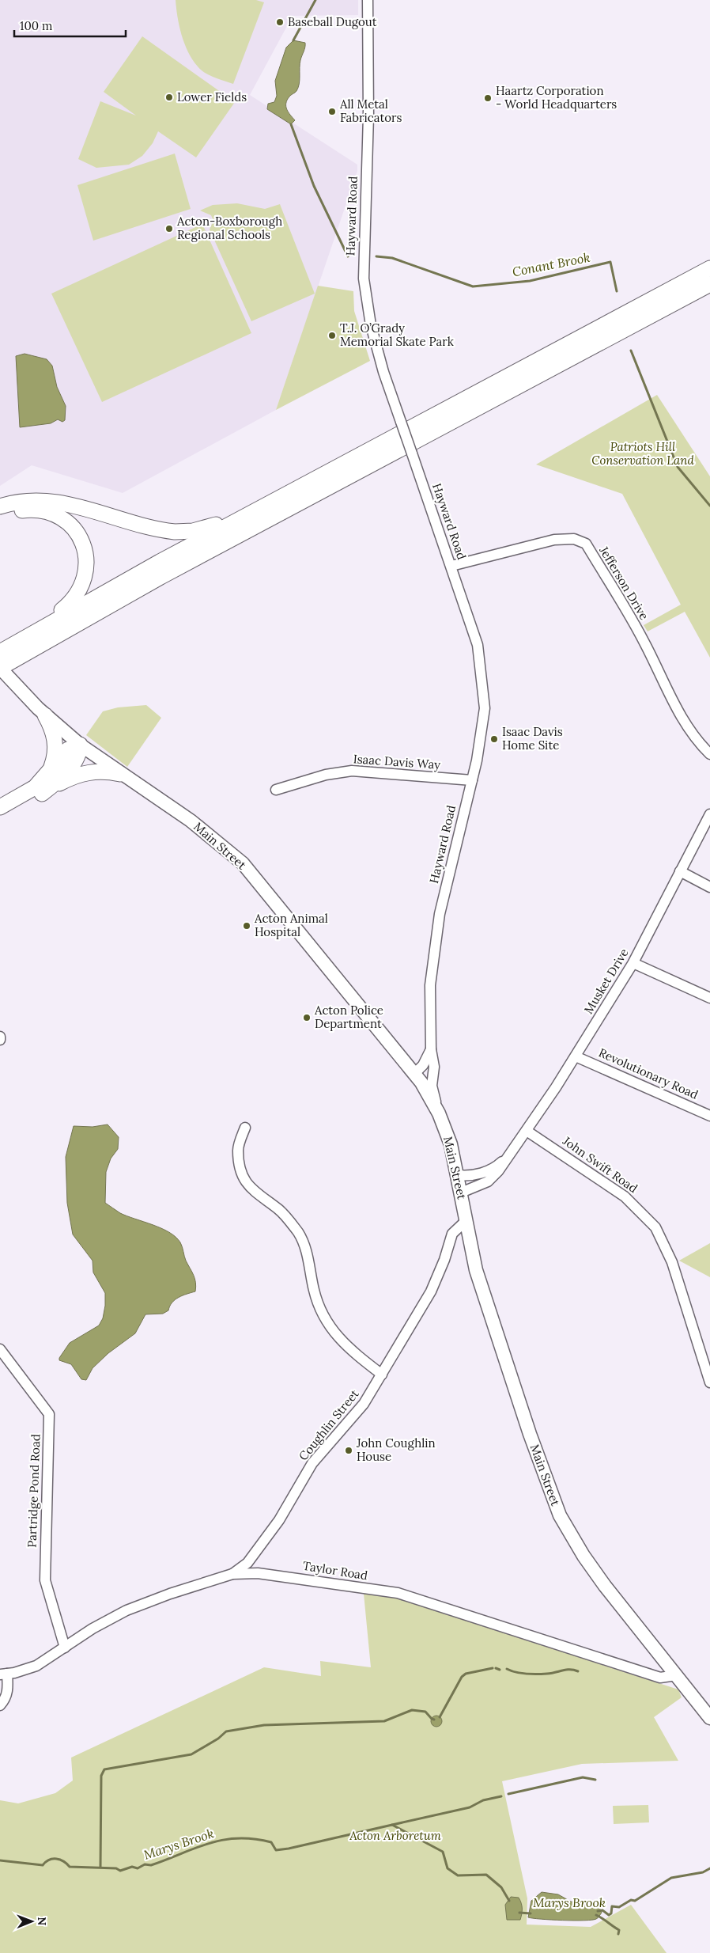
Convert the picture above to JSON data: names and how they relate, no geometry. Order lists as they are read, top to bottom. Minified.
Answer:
{"streets":{"main road":["Main Street"],"street":["Hayward Road","Jefferson Drive","Isaac Davis Way","Musket Drive","Revolutionary Road","John Swift Road","Coughlin Street","Partridge Pond Road","Taylor Road"]},"crossings":[["Hayward Road","Jefferson Drive"],["Hayward Road","Isaac Davis Way"],["Hayward Road","Main Street"],["Main Street","Musket Drive"],["Main Street","Coughlin Street"],["Main Street","Taylor Road"],["Musket Drive","Revolutionary Road"],["Musket Drive","John Swift Road"],["Coughlin Street","Taylor Road"],["Partridge Pond Road","Taylor Road"]],"water":["Conant Brook","Marys Brook"],"parks":["Patriots Hill Conservation Land","Acton Arboretum"],"places":["Baseball Dugout","Lower Fields","Haartz Corporation - World Headquarters","All Metal Fabricators","Acton-Boxborough Regional Schools","T.J. O’Grady Memorial Skate Park","Isaac Davis Home Site","Acton Animal Hospital","Acton Police Department","John Coughlin House"],"scale_bar":"100 m","north":"right"}
